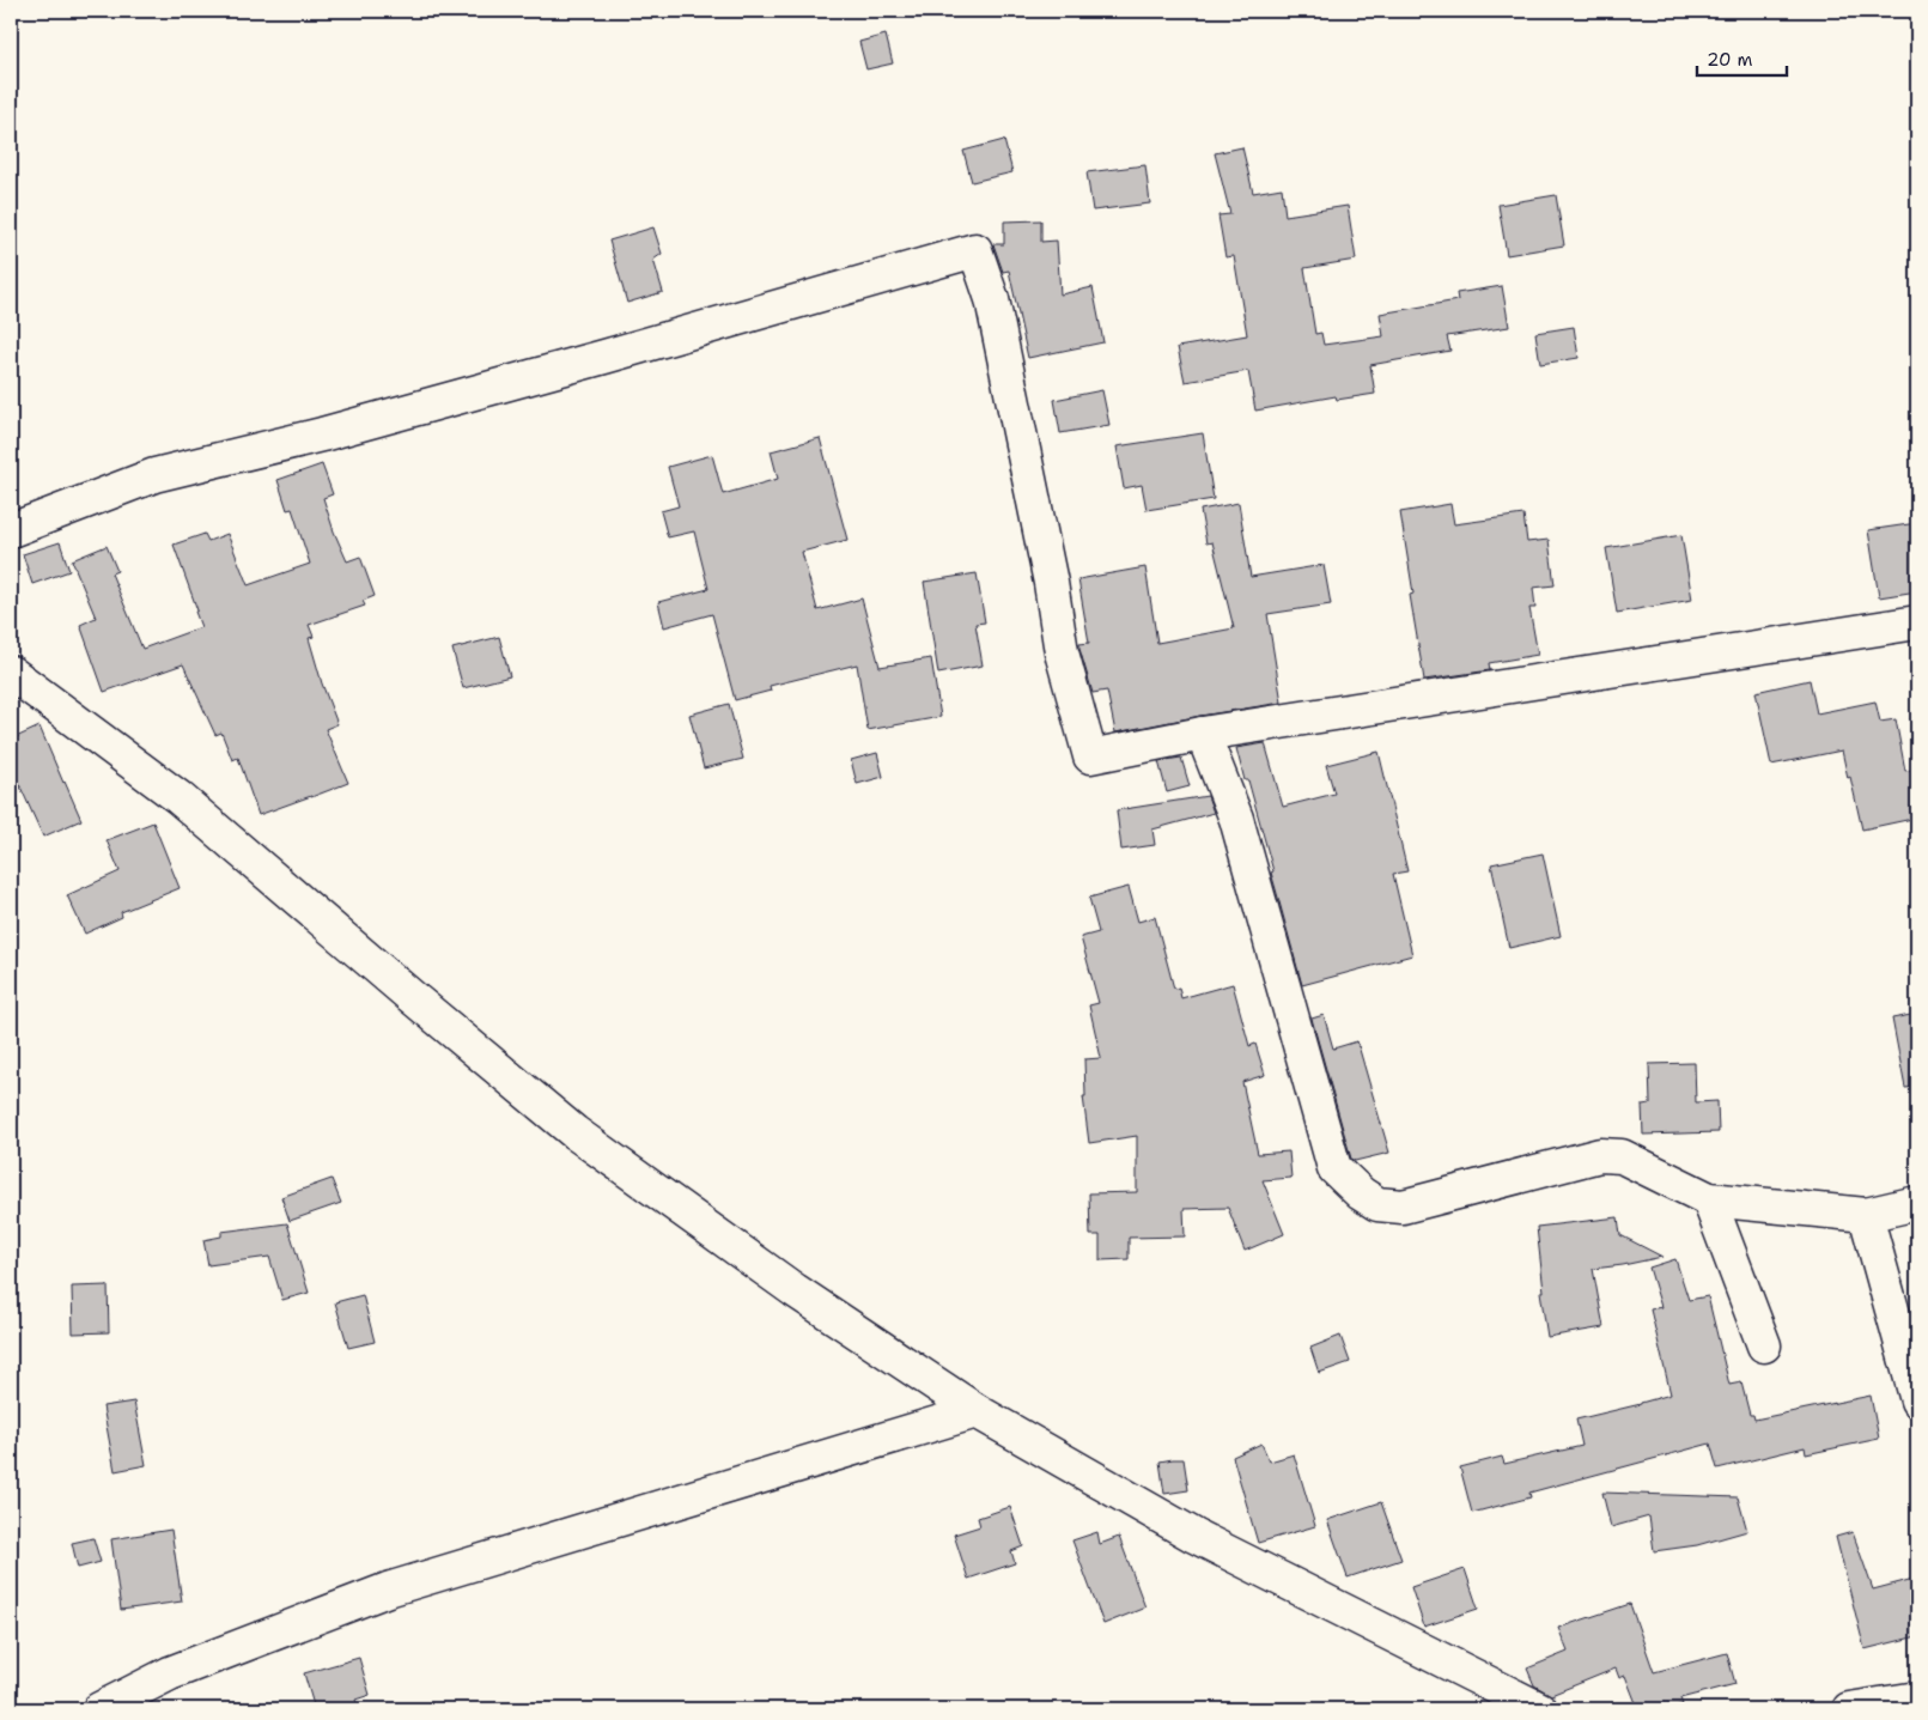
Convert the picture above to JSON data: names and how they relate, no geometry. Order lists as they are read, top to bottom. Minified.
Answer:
{"scale_bar":"20 m"}
